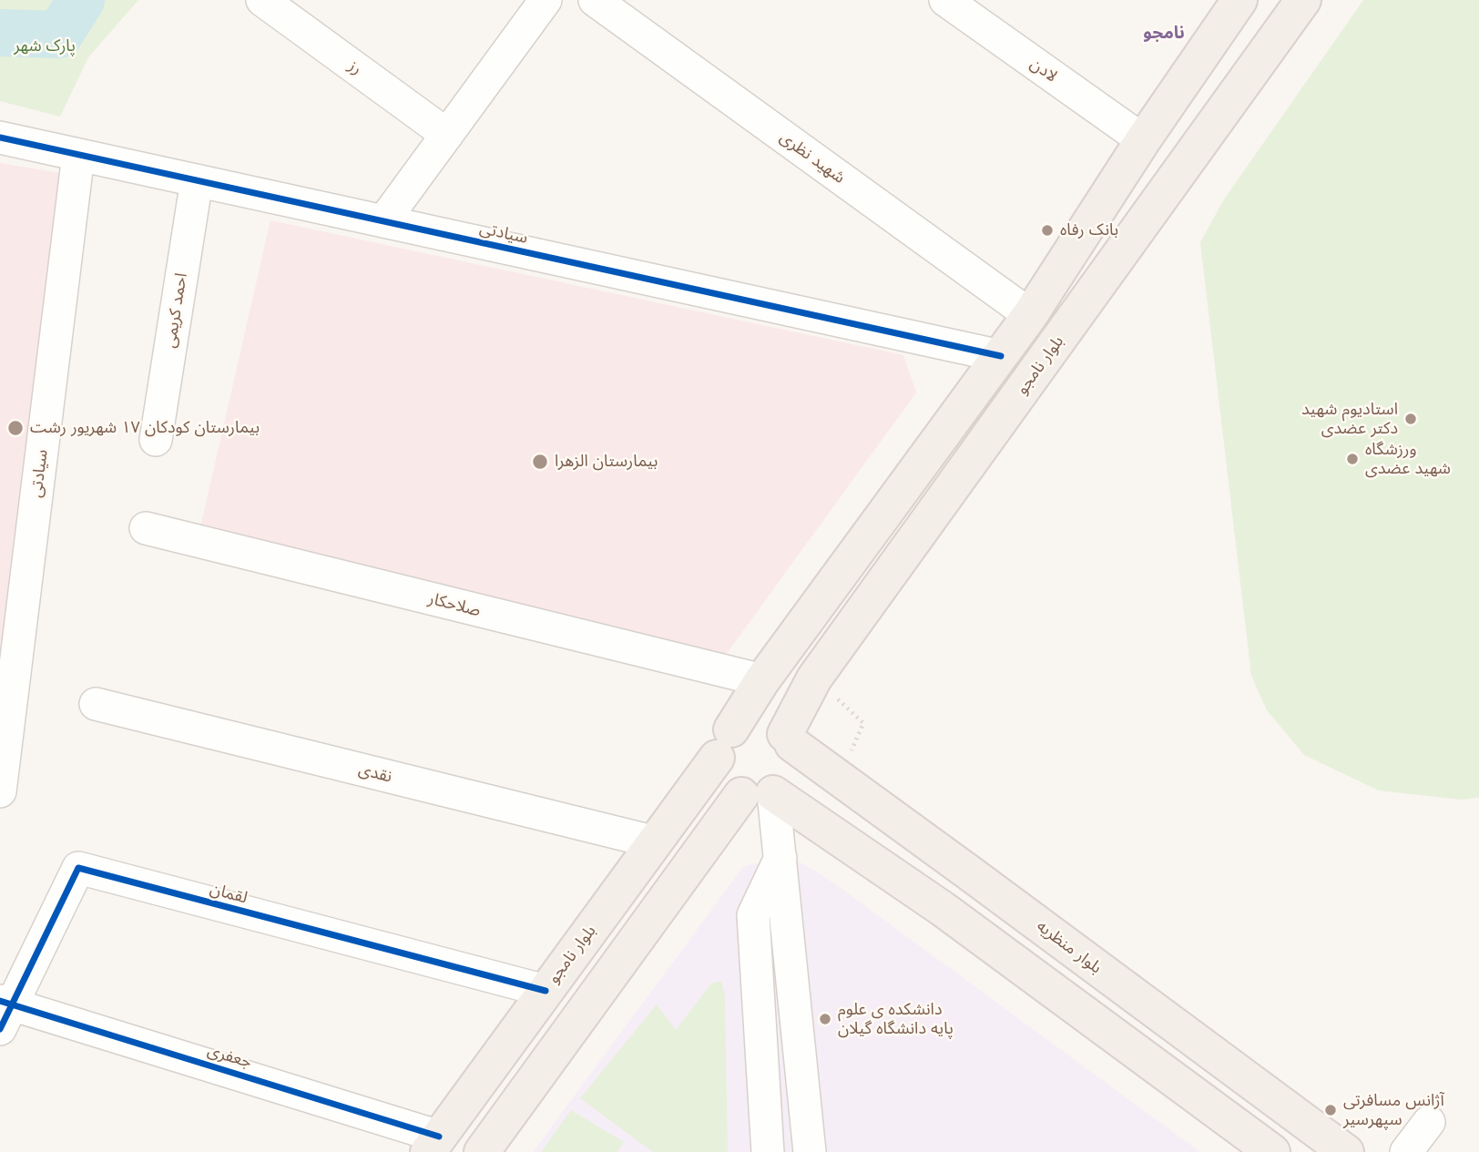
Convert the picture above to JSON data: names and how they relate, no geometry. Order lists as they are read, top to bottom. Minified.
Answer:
{"streets":{"main road":["بلوار نامجو","بلوار منظریه"],"street":["رز","لادن","شهید نظری","سیادتی","احمد کریمی","صلاحکار","نقدی","لقمان","جعفری"]},"crossings":[["لادن","بلوار نامجو"],["شهید نظری","بلوار نامجو"],["سیادتی","احمد کریمی"],["سیادتی","بلوار نامجو"],["بلوار نامجو","صلاحکار"],["بلوار نامجو","نقدی"],["بلوار نامجو","لقمان"],["بلوار نامجو","بلوار منظریه"],["بلوار نامجو","جعفری"],["لقمان","جعفری"]],"districts":["نامجو"],"parks":["پارک شهر"],"places":["بانک رفاه","استادیوم شهید دکتر عضدی","بیمارستان کودکان ۱۷ شهریور رشت","ورزشگاه شهید عضدی","بیمارستان الزهرا","دانشکده ی علوم پایه دانشگاه گیلان","آژانس مسافرتی سپهرسیر"]}
